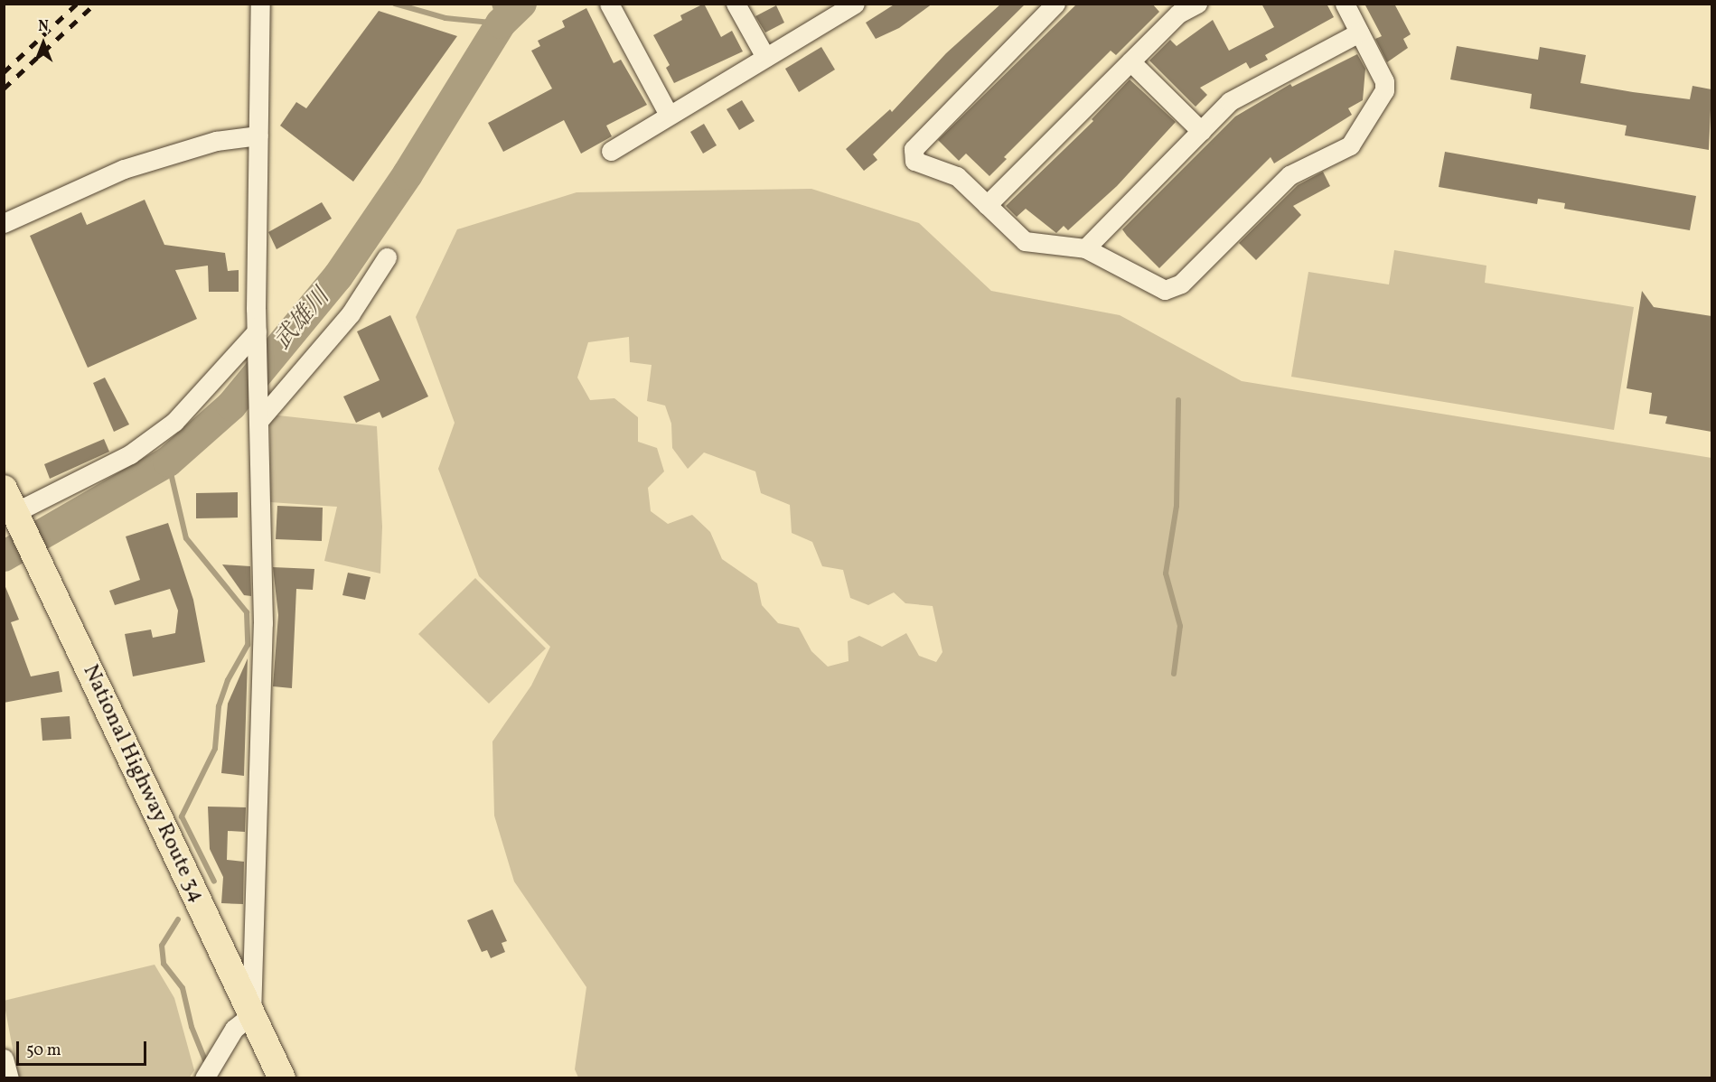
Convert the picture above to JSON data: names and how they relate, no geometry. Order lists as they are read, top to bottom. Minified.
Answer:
{"streets":{"highway":["National Highway Route 34"]},"water":["武雄川"],"scale_bar":"50 m","north":"top"}
